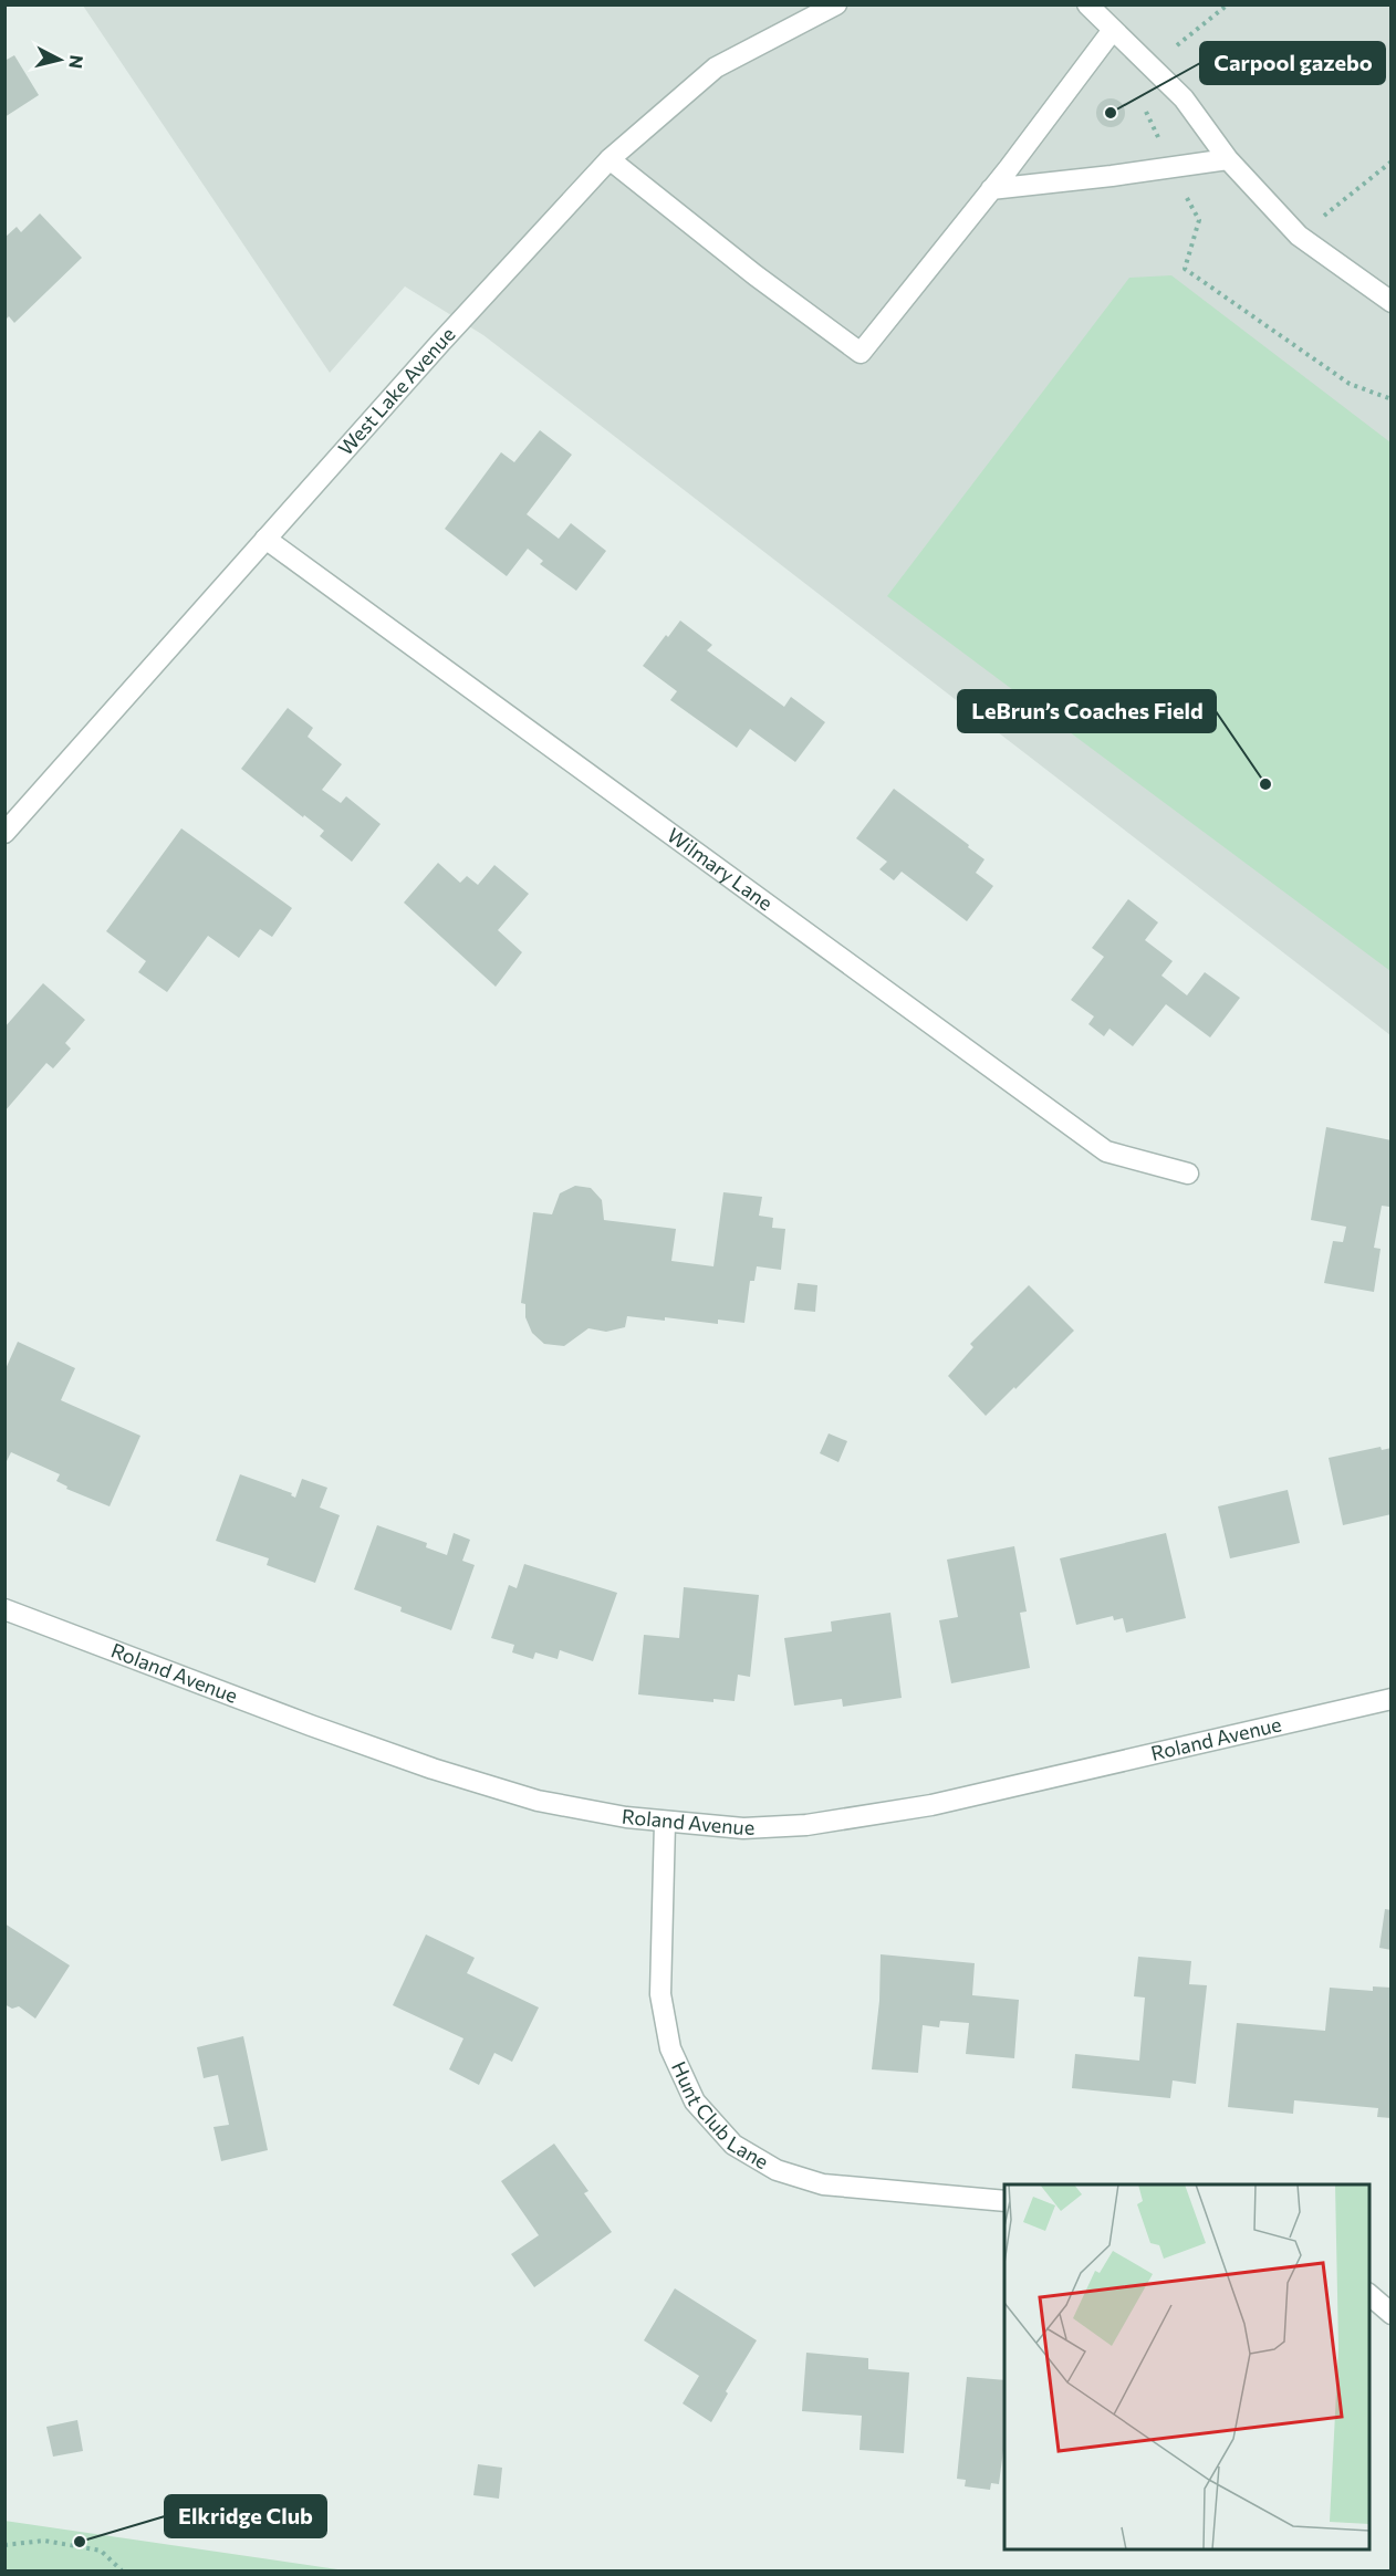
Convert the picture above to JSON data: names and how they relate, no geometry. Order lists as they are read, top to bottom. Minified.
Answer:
{"streets":{"street":["West Lake Avenue","Wilmary Lane","Roland Avenue","Hunt Club Lane"]},"crossings":[["West Lake Avenue","Wilmary Lane"],["Roland Avenue","Hunt Club Lane"]],"places":["Carpool gazebo","LeBrun’s Coaches Field","Elkridge Club"],"north":"right"}
